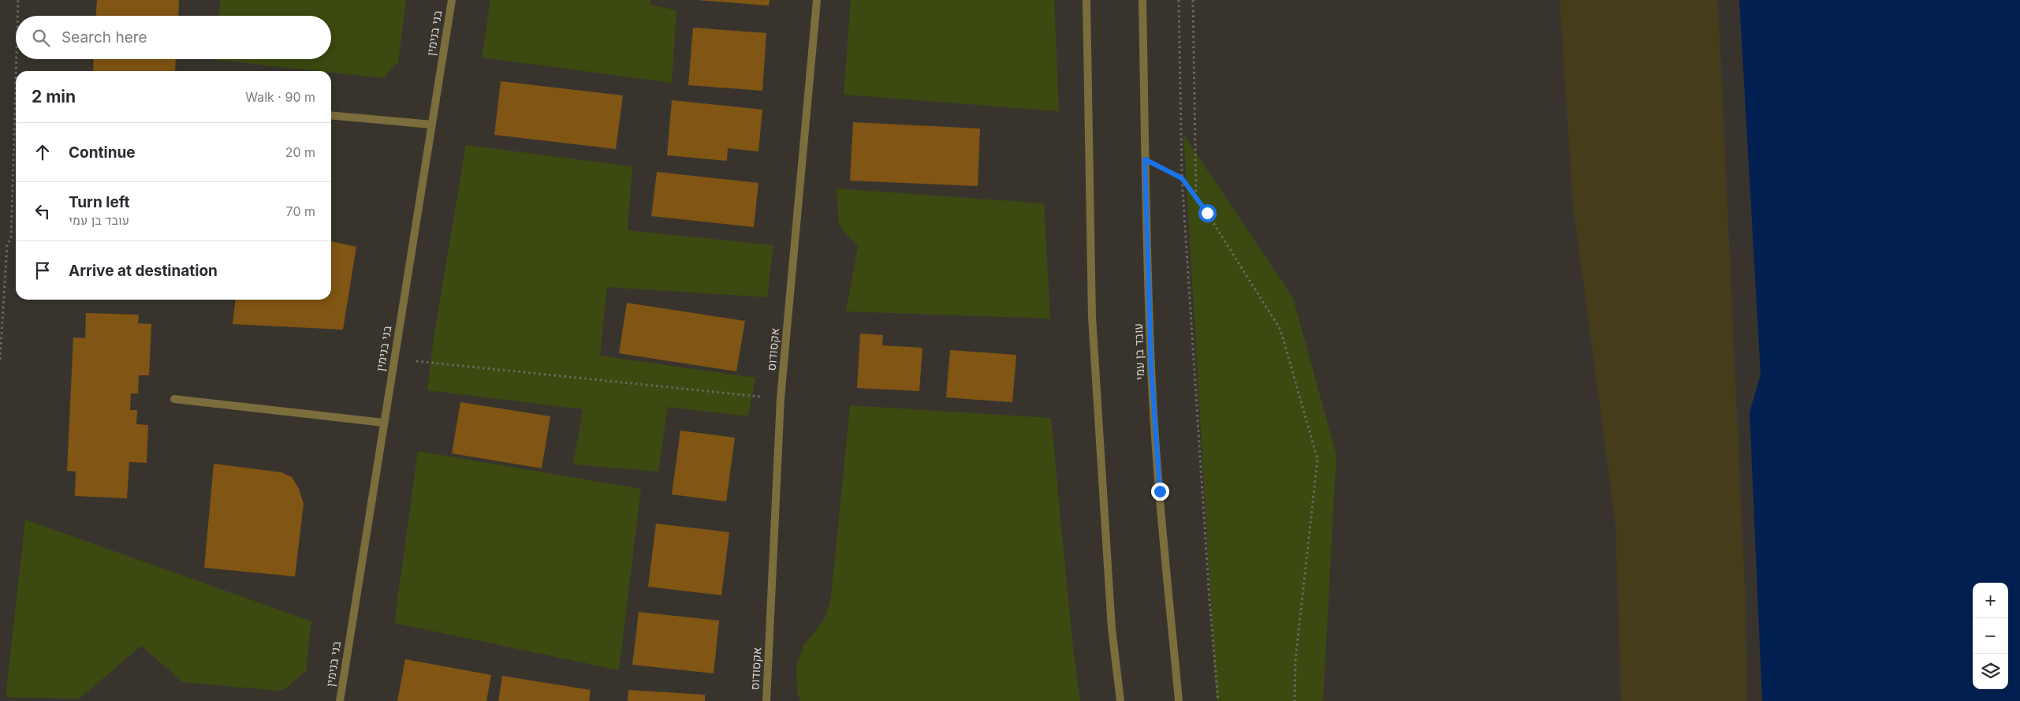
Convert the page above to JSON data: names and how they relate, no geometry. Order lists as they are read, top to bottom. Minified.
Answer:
{"streets":{"street":["בני בנימין","אקסודוס","עובד בן עמי"]},"page":{"search":"Search here","heading":["2 min","Walk · 90 m"],"list":[["Continue","20 m"],["Turn left","עובד בן עמי","70 m"],"Arrive at destination"],"map_buttons":["+","−"]}}
